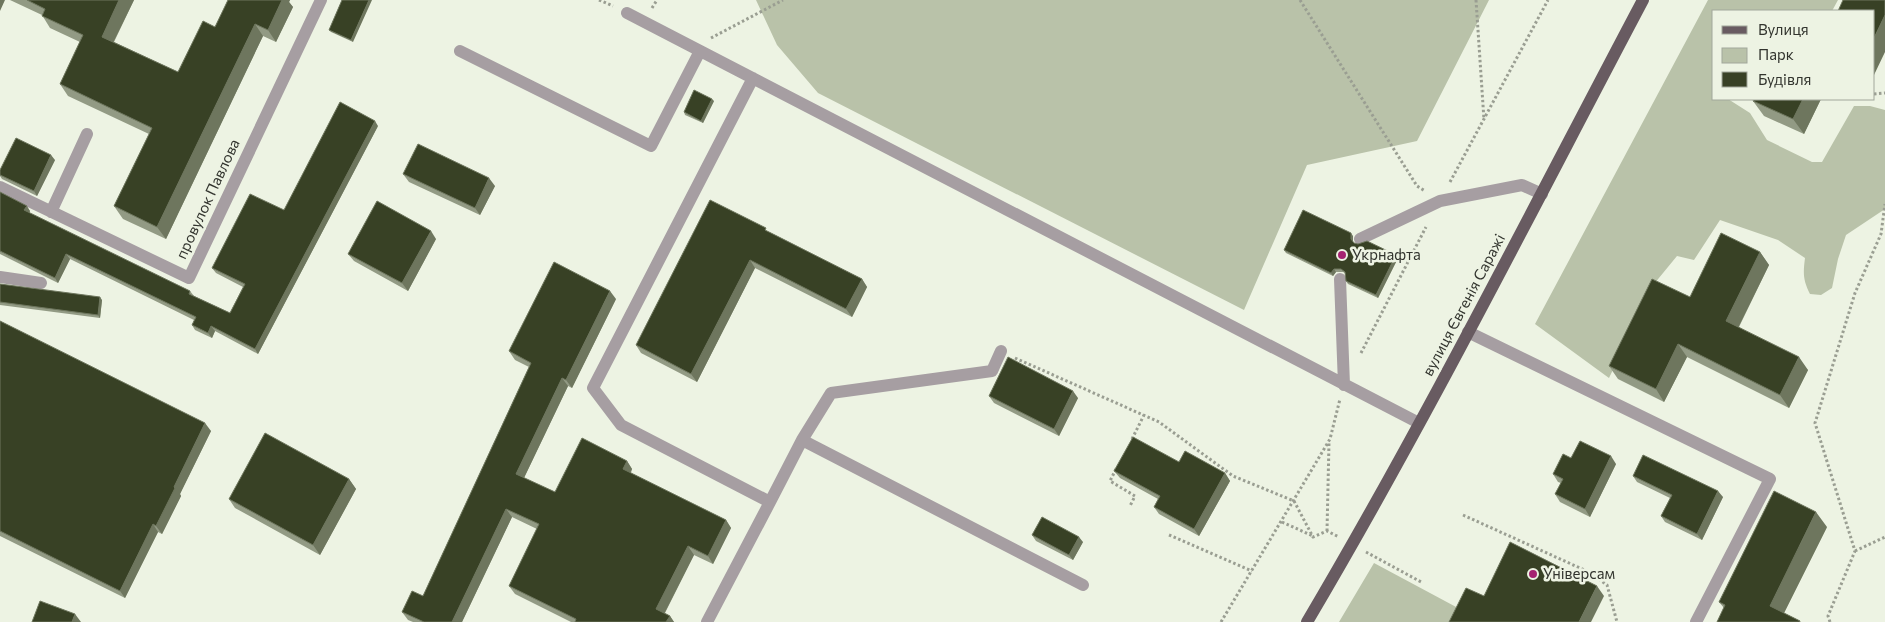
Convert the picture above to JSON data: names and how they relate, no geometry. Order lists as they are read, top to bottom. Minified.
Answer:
{"streets":{"main road":["вулиця Євгенія Саражі"],"street":["провулок Павлова"]},"places":["Укрнафта","Універсам"],"legend":["Вулиця","Парк","Будівля"]}
